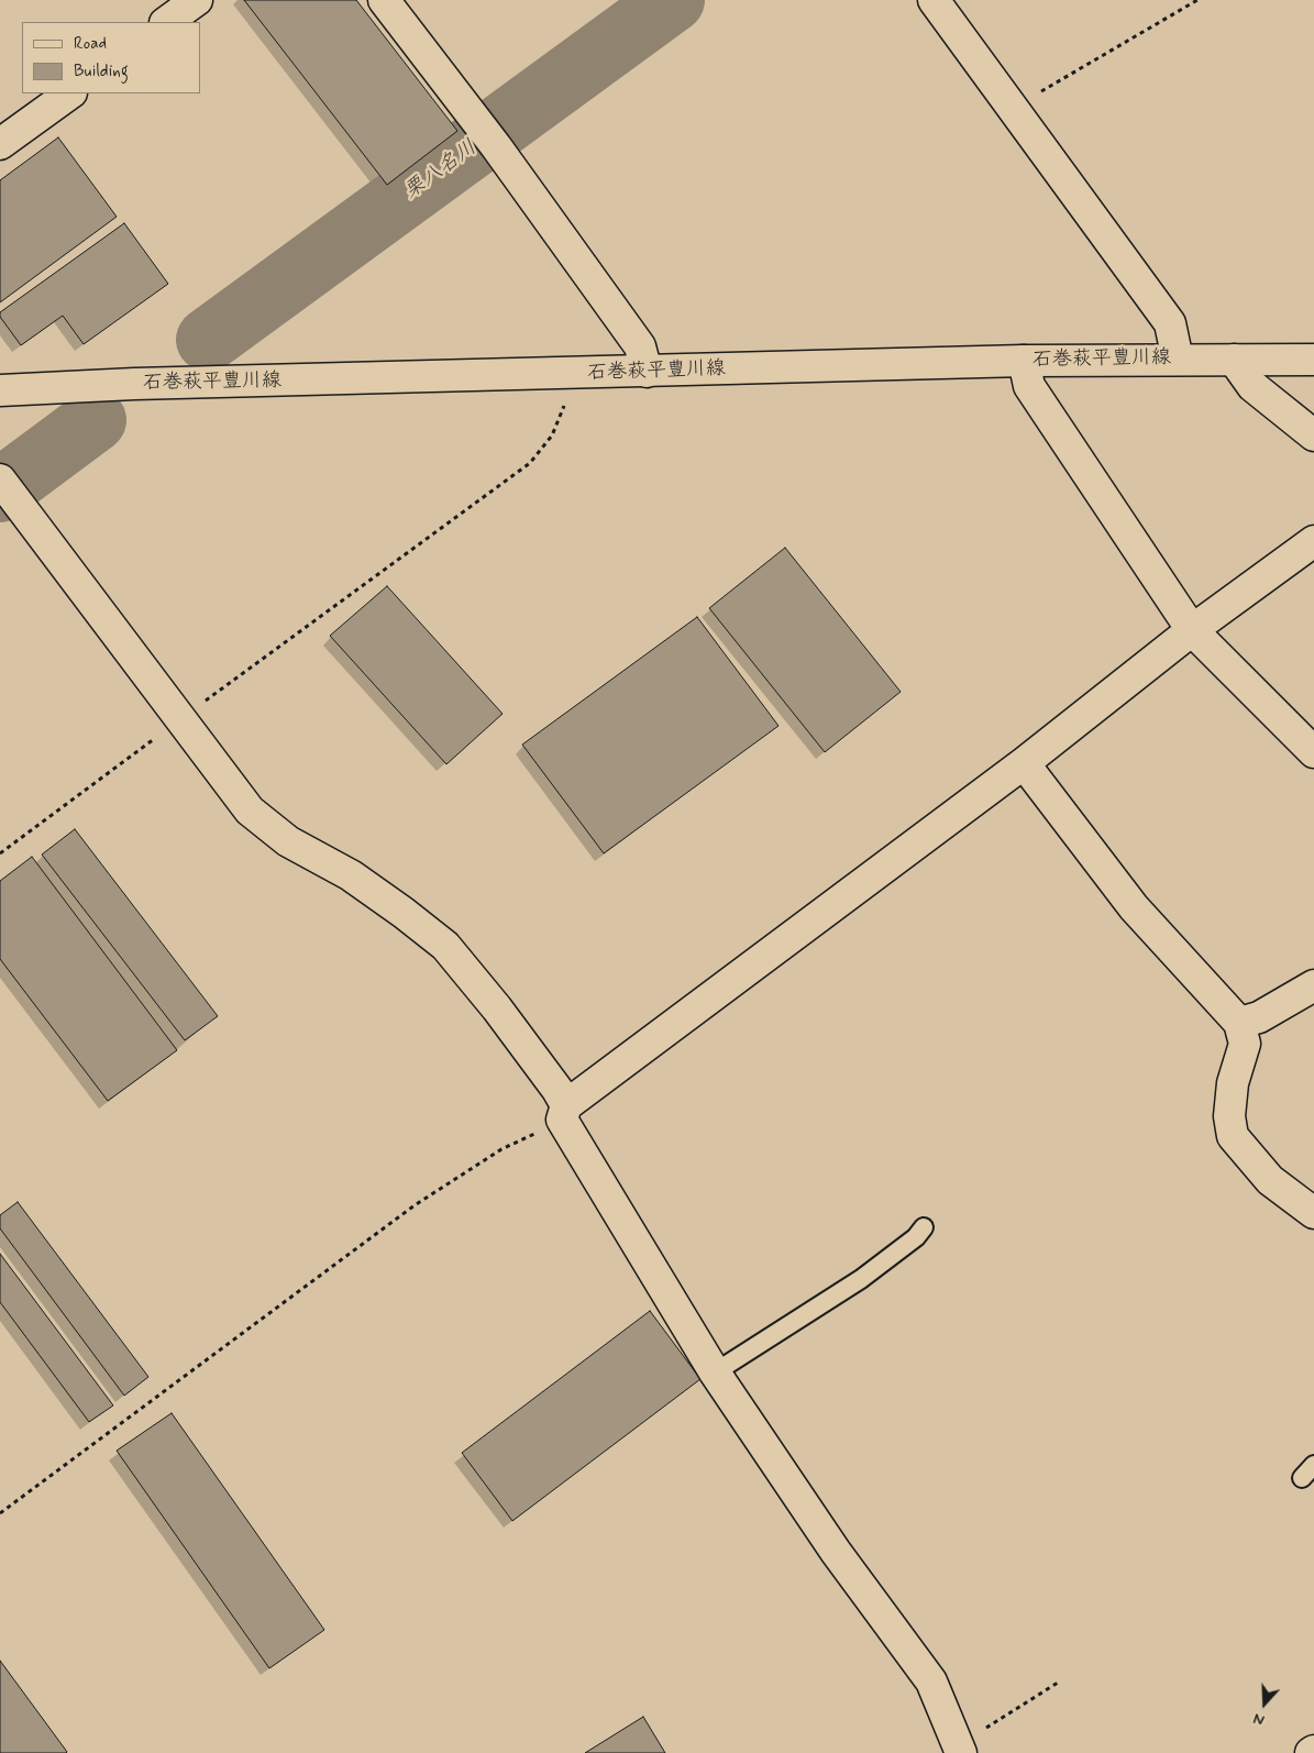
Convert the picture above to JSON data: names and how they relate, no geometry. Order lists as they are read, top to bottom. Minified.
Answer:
{"streets":{"street":["石巻萩平豊川線"]},"water":["栗八名川"],"legend":["Road","Building"],"north":"bottom"}
